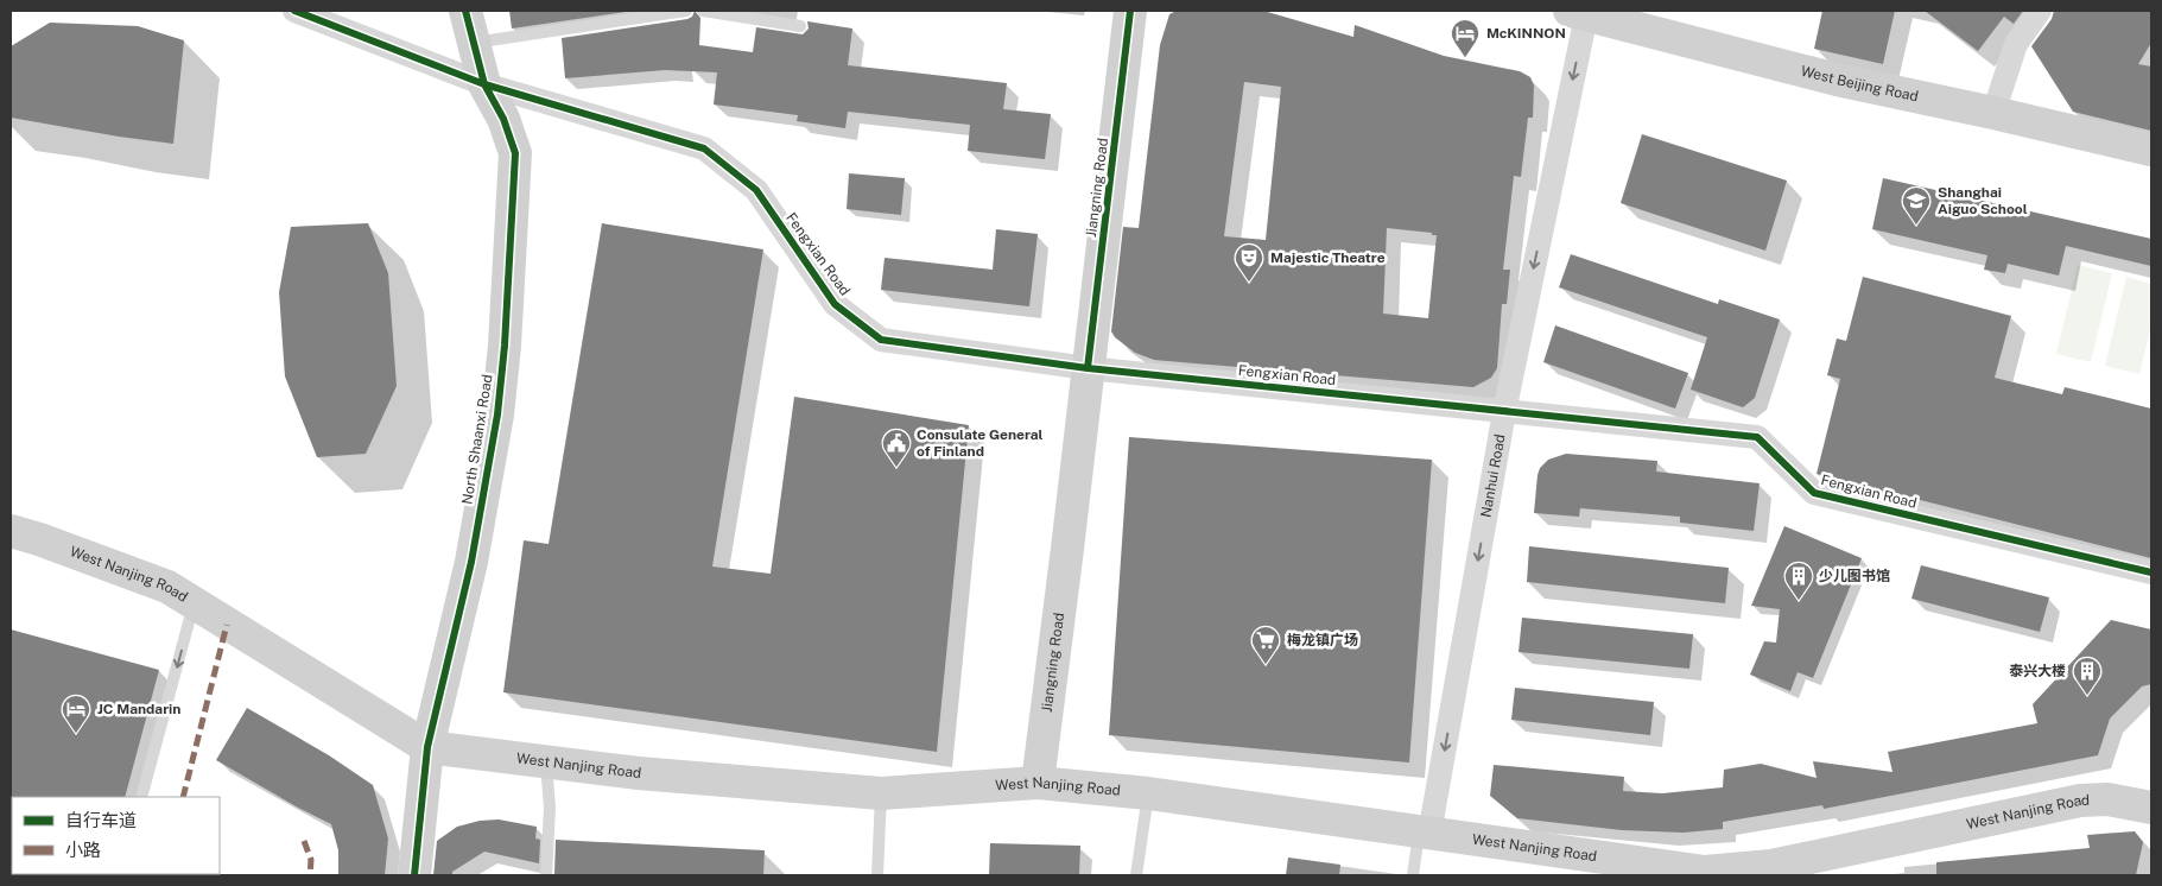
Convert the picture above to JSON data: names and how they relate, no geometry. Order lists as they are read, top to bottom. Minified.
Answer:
{"streets":{"main road":["West Beijing Road","Jiangning Road","North Shaanxi Road","West Nanjing Road"],"street":["Fengxian Road","Nanhui Road"]},"crossings":[["West Beijing Road","Nanhui Road"],["Jiangning Road","Fengxian Road"],["Jiangning Road","West Nanjing Road"],["Fengxian Road","North Shaanxi Road"],["Fengxian Road","Nanhui Road"],["North Shaanxi Road","West Nanjing Road"],["Nanhui Road","West Nanjing Road"]],"one_way":["Nanhui Road"],"places":{"hotel":["McKINNON","JC Mandarin"],"school or university":["Shanghai Aiguo School"],"theatre":["Majestic Theatre"],"public building":["Consulate General of Finland"],"building":["少儿图书馆","泰兴大楼"],"supermarket":["梅龙镇广场"]},"legend":["自行车道","小路"]}
